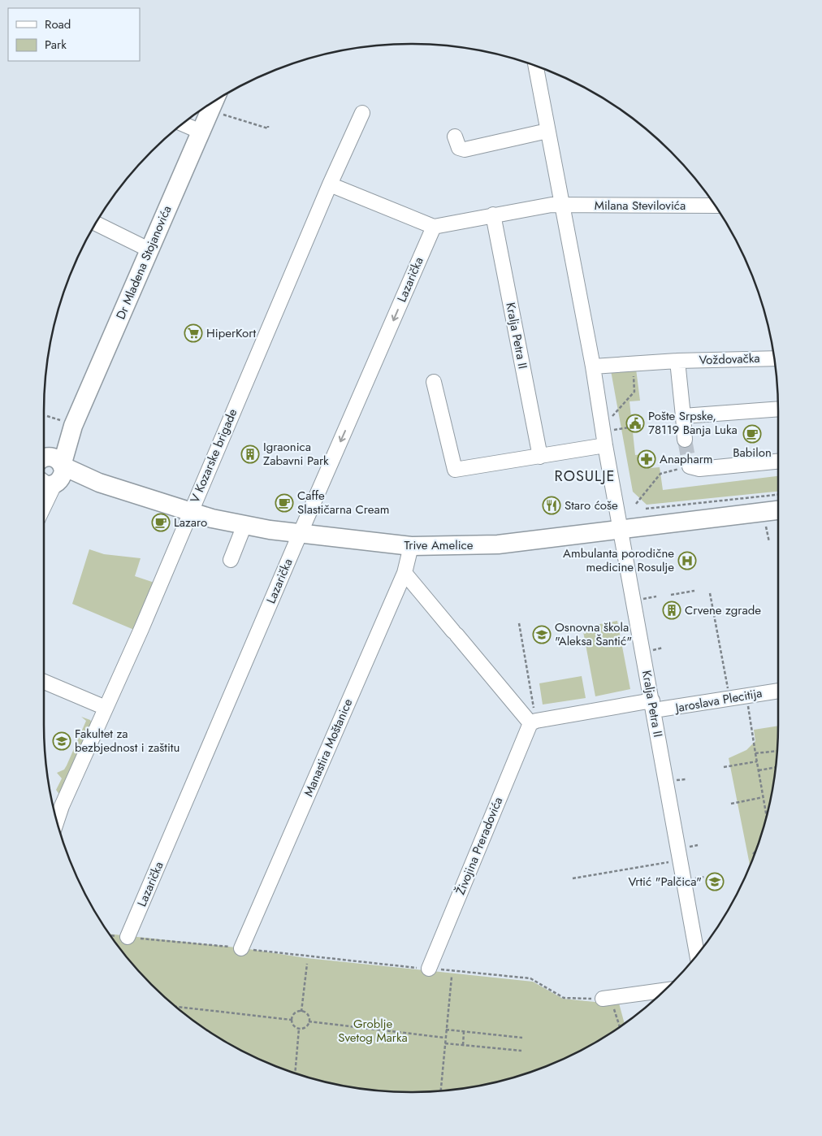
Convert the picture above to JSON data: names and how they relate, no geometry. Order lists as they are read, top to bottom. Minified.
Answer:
{"streets":{"main road":["Dr Mladena Stojanovića","Trive Amelice"],"street":["Milana Stevilovića","Lazarička","Kralja Petra II","Voždovačka","V Kozarske brigade","Jaroslava Plecitija","Manastira Moštanice","Živojina Preradovića"]},"crossings":[["Milana Stevilovića","Kralja Petra II"],["Dr Mladena Stojanovića","Trive Amelice"],["Lazarička","Trive Amelice"],["Kralja Petra II","Voždovačka"],["Kralja Petra II","Trive Amelice"],["Kralja Petra II","Jaroslava Plecitija"],["V Kozarske brigade","Trive Amelice"],["Trive Amelice","Manastira Moštanice"]],"one_way":["Lazarička"],"districts":["ROSULJE"],"parks":["Groblje Svetog Marka"],"places":{"supermarket":["HiperKort"],"public building":["Pošte Srpske, 78119 Banja Luka"],"cafe":["Babilon","Caffe Slastičarna Cream","Lazaro"],"building":["Igraonica Zabavni Park","Crvene zgrade"],"pharmacy":["Anapharm"],"restaurant":["Staro ćoše"],"hospital":["Ambulanta porodične medicine Rosulje"],"school or university":["Osnovna škola \"Aleksa Šantić\"","Fakultet za bezbjednost i zaštitu","Vrtić \"Palčica\""]},"legend":["Road","Park"]}
